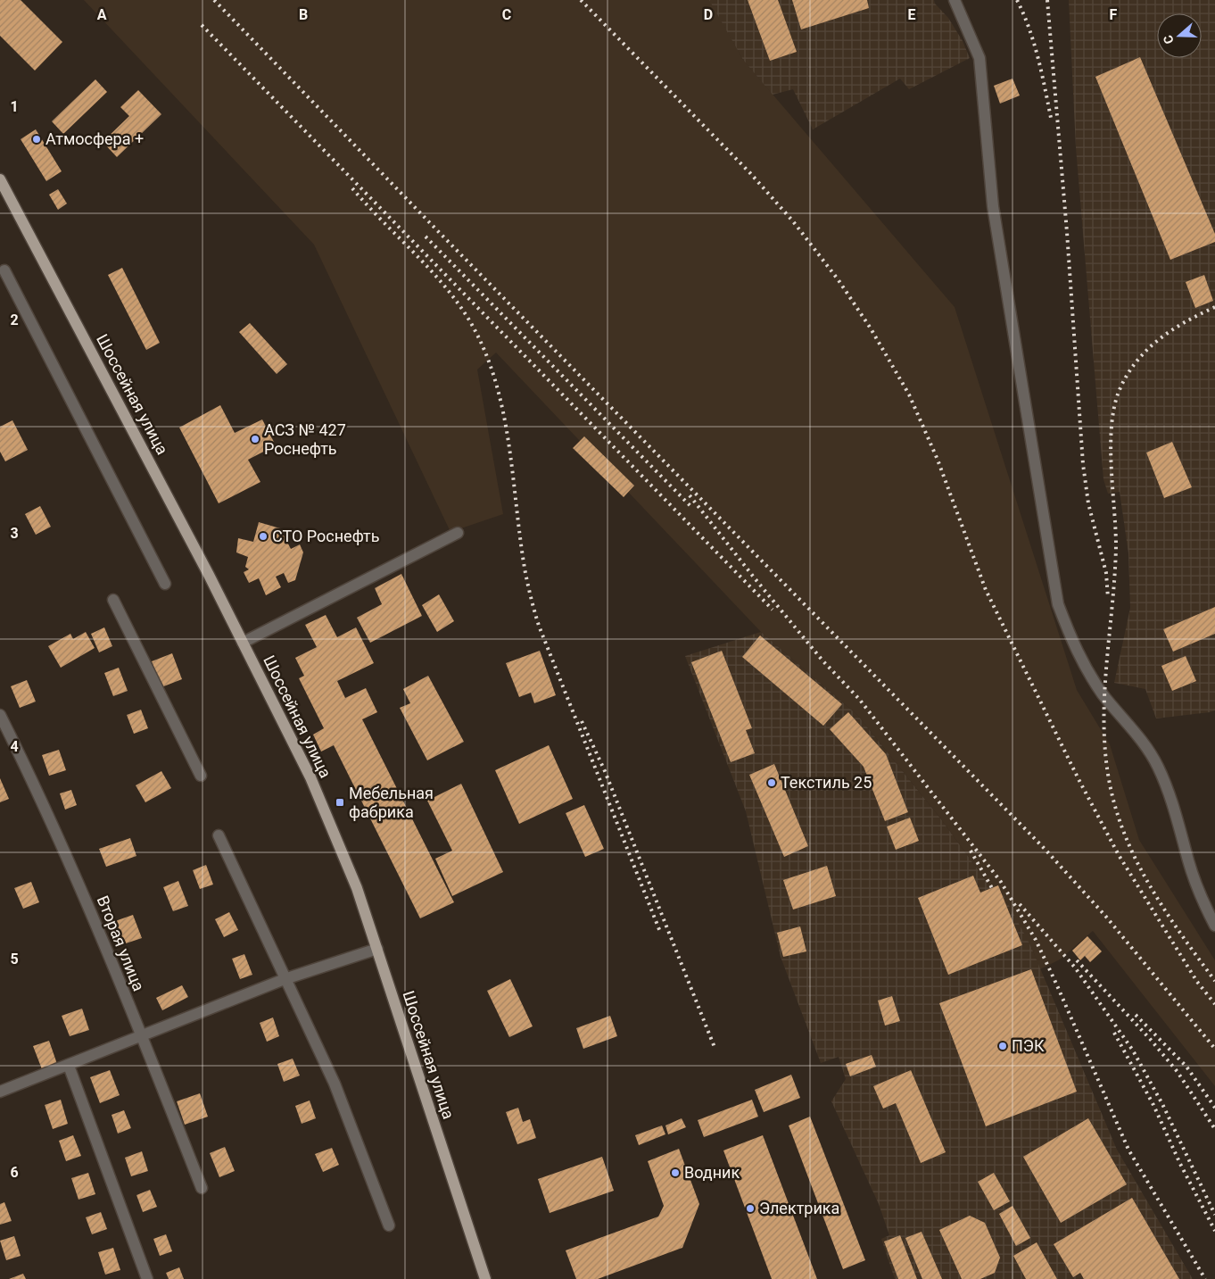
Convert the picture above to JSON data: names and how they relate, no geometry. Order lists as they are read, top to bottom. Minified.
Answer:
{"streets":{"main road":["Шоссейная улица"],"street":["Вторая улица"]},"places":{"other":["Атмосфера +","АСЗ № 427 Роснефть","СТО Роснефть","Текстиль 25","ПЭК","Водник","Электрика"],"transit":["Мебельная фабрика"]},"north":"left","grid":{"columns":["A","B","C","D","E","F"],"rows":["1","2","3","4","5","6"]}}
